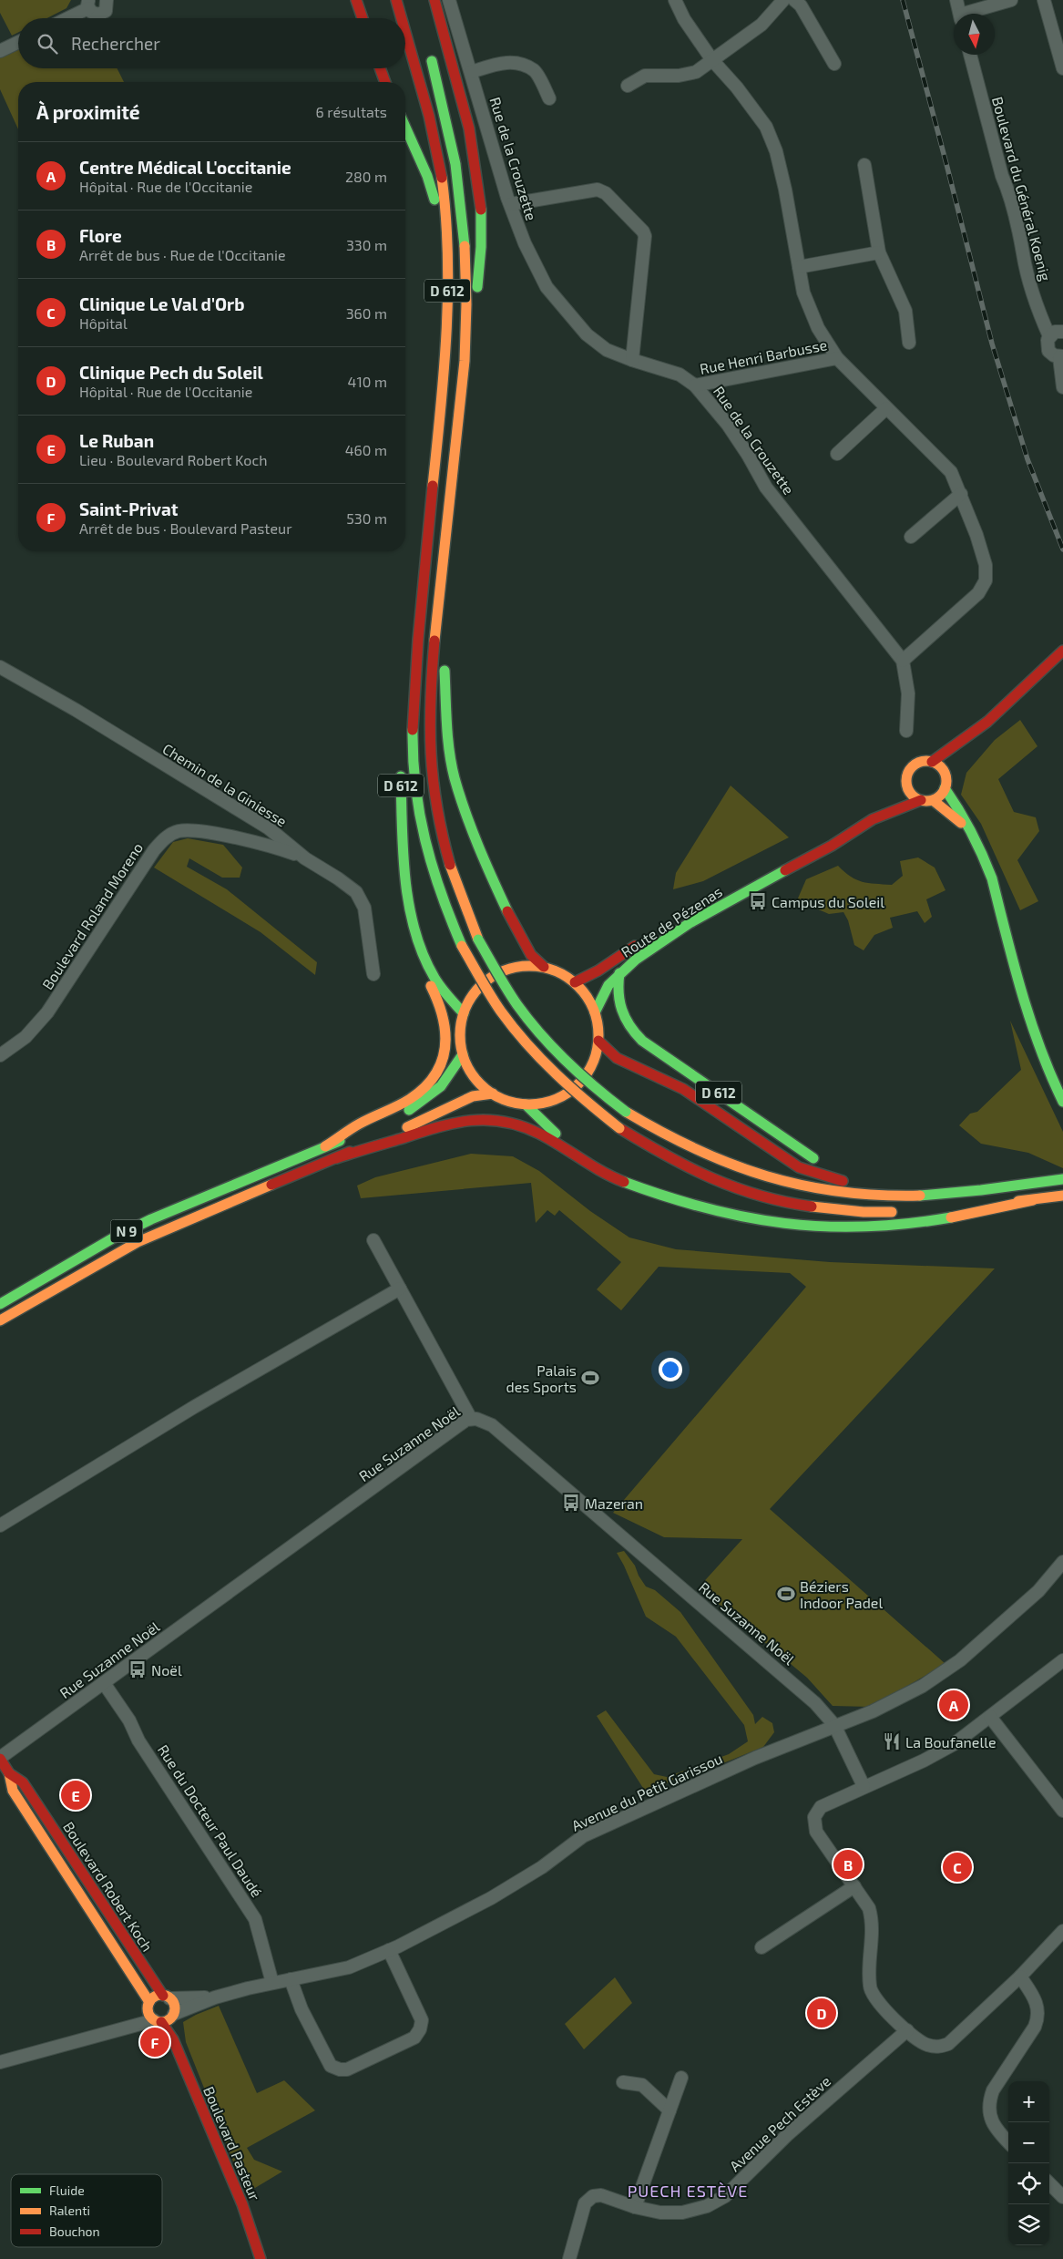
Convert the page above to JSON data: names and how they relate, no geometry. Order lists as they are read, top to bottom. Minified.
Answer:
{"streets":{"main road":["D 612","Route de Pézenas","N 9","Boulevard Robert Koch","Boulevard Pasteur"],"street":["Rue de la Crouzette","Boulevard du Général Koenig","Rue Henri Barbusse","Chemin de la Giniesse","Boulevard Roland Moreno","Rue Suzanne Noël","Avenue du Petit Garissou","Rue du Docteur Paul Daudé","Avenue Pech Estève"]},"crossings":[["Rue de la Crouzette","Rue Henri Barbusse"],["D 612","Route de Pézenas"],["D 612","N 9"],["Chemin de la Giniesse","Boulevard Roland Moreno"],["Route de Pézenas","N 9"],["Rue Suzanne Noël","Avenue du Petit Garissou"],["Rue Suzanne Noël","Rue du Docteur Paul Daudé"],["Rue Suzanne Noël","Boulevard Robert Koch"],["Avenue du Petit Garissou","Rue du Docteur Paul Daudé"],["Avenue du Petit Garissou","Boulevard Robert Koch"],["Avenue du Petit Garissou","Boulevard Pasteur"],["Boulevard Robert Koch","Boulevard Pasteur"]],"districts":["PUECH ESTÈVE"],"places":{"bus stop":["Campus du Soleil","Mazeran","Noël"],"sports":["Palais des Sports","Béziers Indoor Padel"],"restaurant":["La Boufanelle"]},"legend":["Fluide","Ralenti","Bouchon"],"north":"bottom","page":{"search":"Rechercher","heading":["À proximité","6 résultats"],"list":[{"mark":"A","name":"Centre Médical L'occitanie","note":"Hôpital · Rue de l'Occitanie","value":"280 m"},{"mark":"B","name":"Flore","note":"Arrêt de bus · Rue de l'Occitanie","value":"330 m"},{"mark":"C","name":"Clinique Le Val d'Orb","note":"Hôpital","value":"360 m"},{"mark":"D","name":"Clinique Pech du Soleil","note":"Hôpital · Rue de l'Occitanie","value":"410 m"},{"mark":"E","name":"Le Ruban","note":"Lieu · Boulevard Robert Koch","value":"460 m"},{"mark":"F","name":"Saint-Privat","note":"Arrêt de bus · Boulevard Pasteur","value":"530 m"}],"pins":["A","E","B","C","D","F"],"map_buttons":["+","−"]}}
